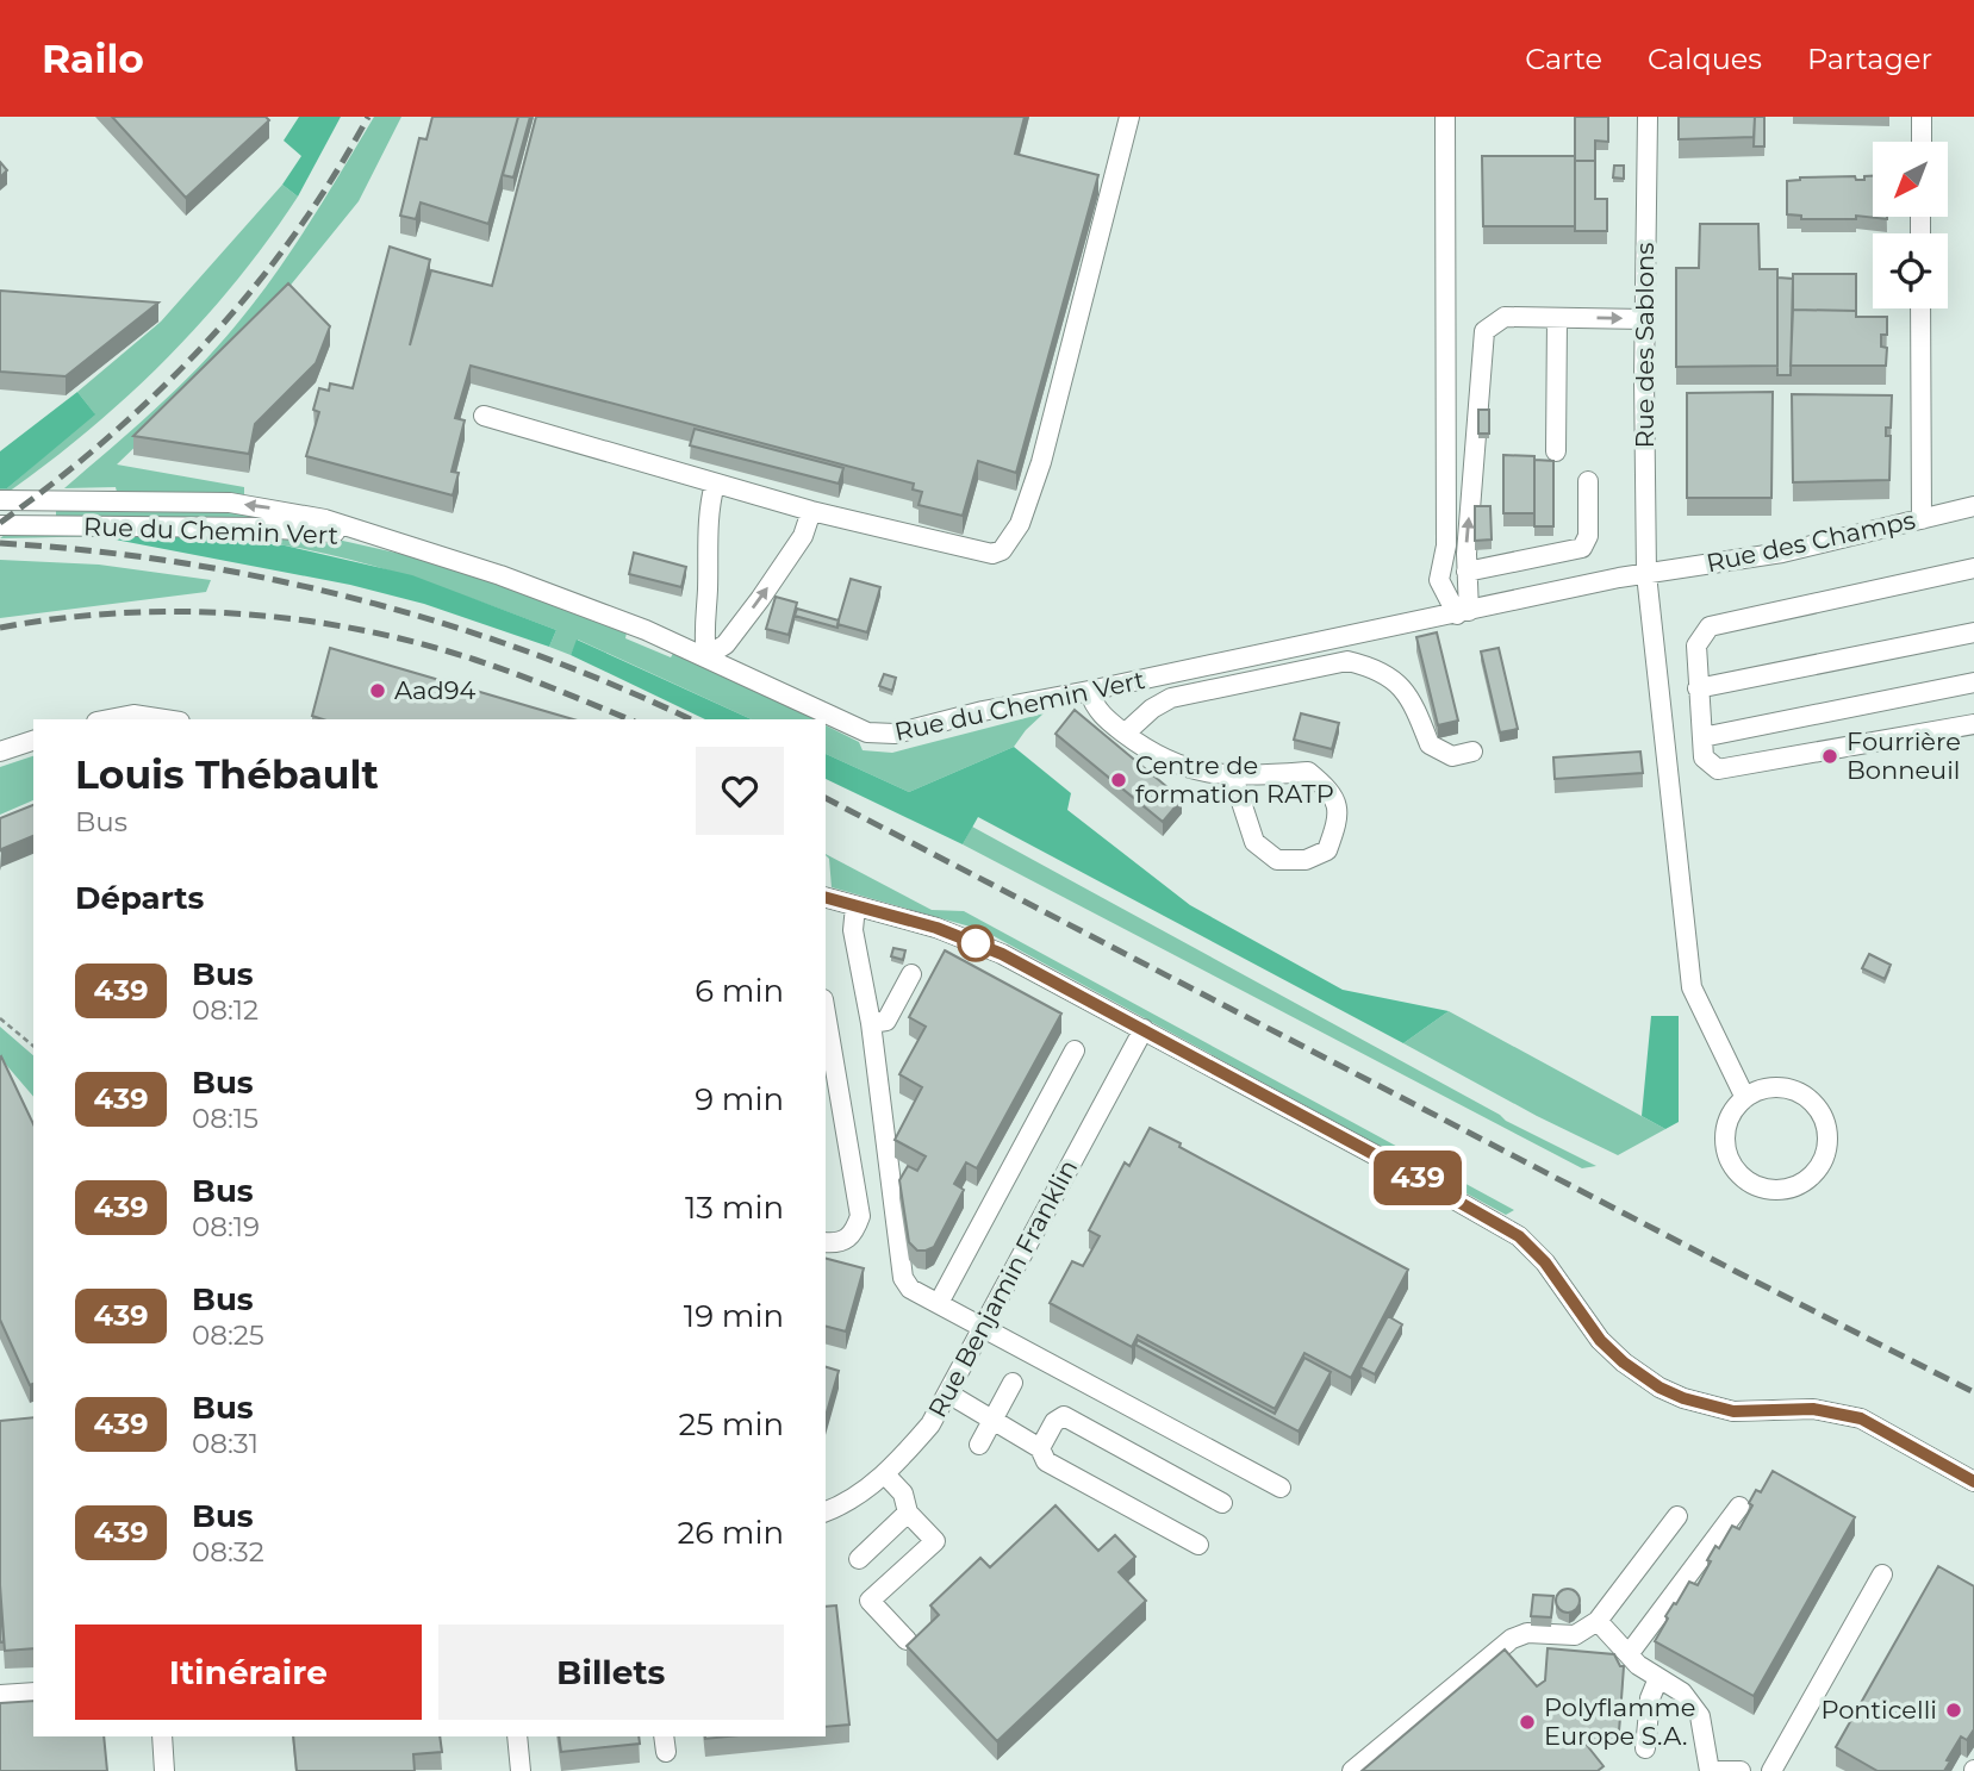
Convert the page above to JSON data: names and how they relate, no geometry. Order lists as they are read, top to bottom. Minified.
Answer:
{"streets":{"street":["Rue des Sablons","Rue du Chemin Vert","Rue des Champs","Rue Benjamin Franklin"]},"crossings":[["Rue des Sablons","Rue du Chemin Vert"],["Rue des Sablons","Rue des Champs"],["Rue du Chemin Vert","Rue des Champs"]],"places":["Aad94","Fourrière Bonneuil","Centre de formation RATP","Ponticelli","Polyflamme Europe S.A."],"lines":["bus line 439"],"north":"bottom left","page":{"header":"Railo","nav":["Carte","Calques","Partager"],"on_map":"439","heading":[["Louis Thébault","Bus"],"Départs"],"list":[{"mark":"439","name":"Bus","note":"08:12","value":"6 min"},{"mark":"439","name":"Bus","note":"08:15","value":"9 min"},{"mark":"439","name":"Bus","note":"08:19","value":"13 min"},{"mark":"439","name":"Bus","note":"08:25","value":"19 min"},{"mark":"439","name":"Bus","note":"08:31","value":"25 min"},{"mark":"439","name":"Bus","note":"08:32","value":"26 min"}],"buttons":["Itinéraire","Billets"]}}
